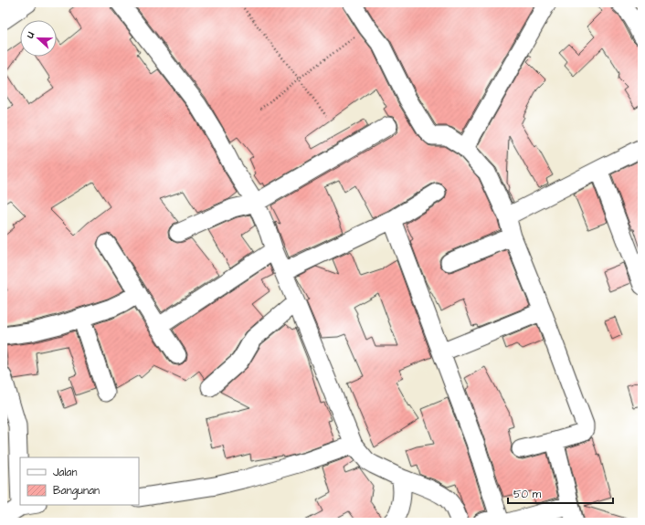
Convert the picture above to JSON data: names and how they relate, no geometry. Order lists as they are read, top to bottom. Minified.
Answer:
{"legend":["Jalan","Bangunan"],"scale_bar":"50 m","north":"left"}
